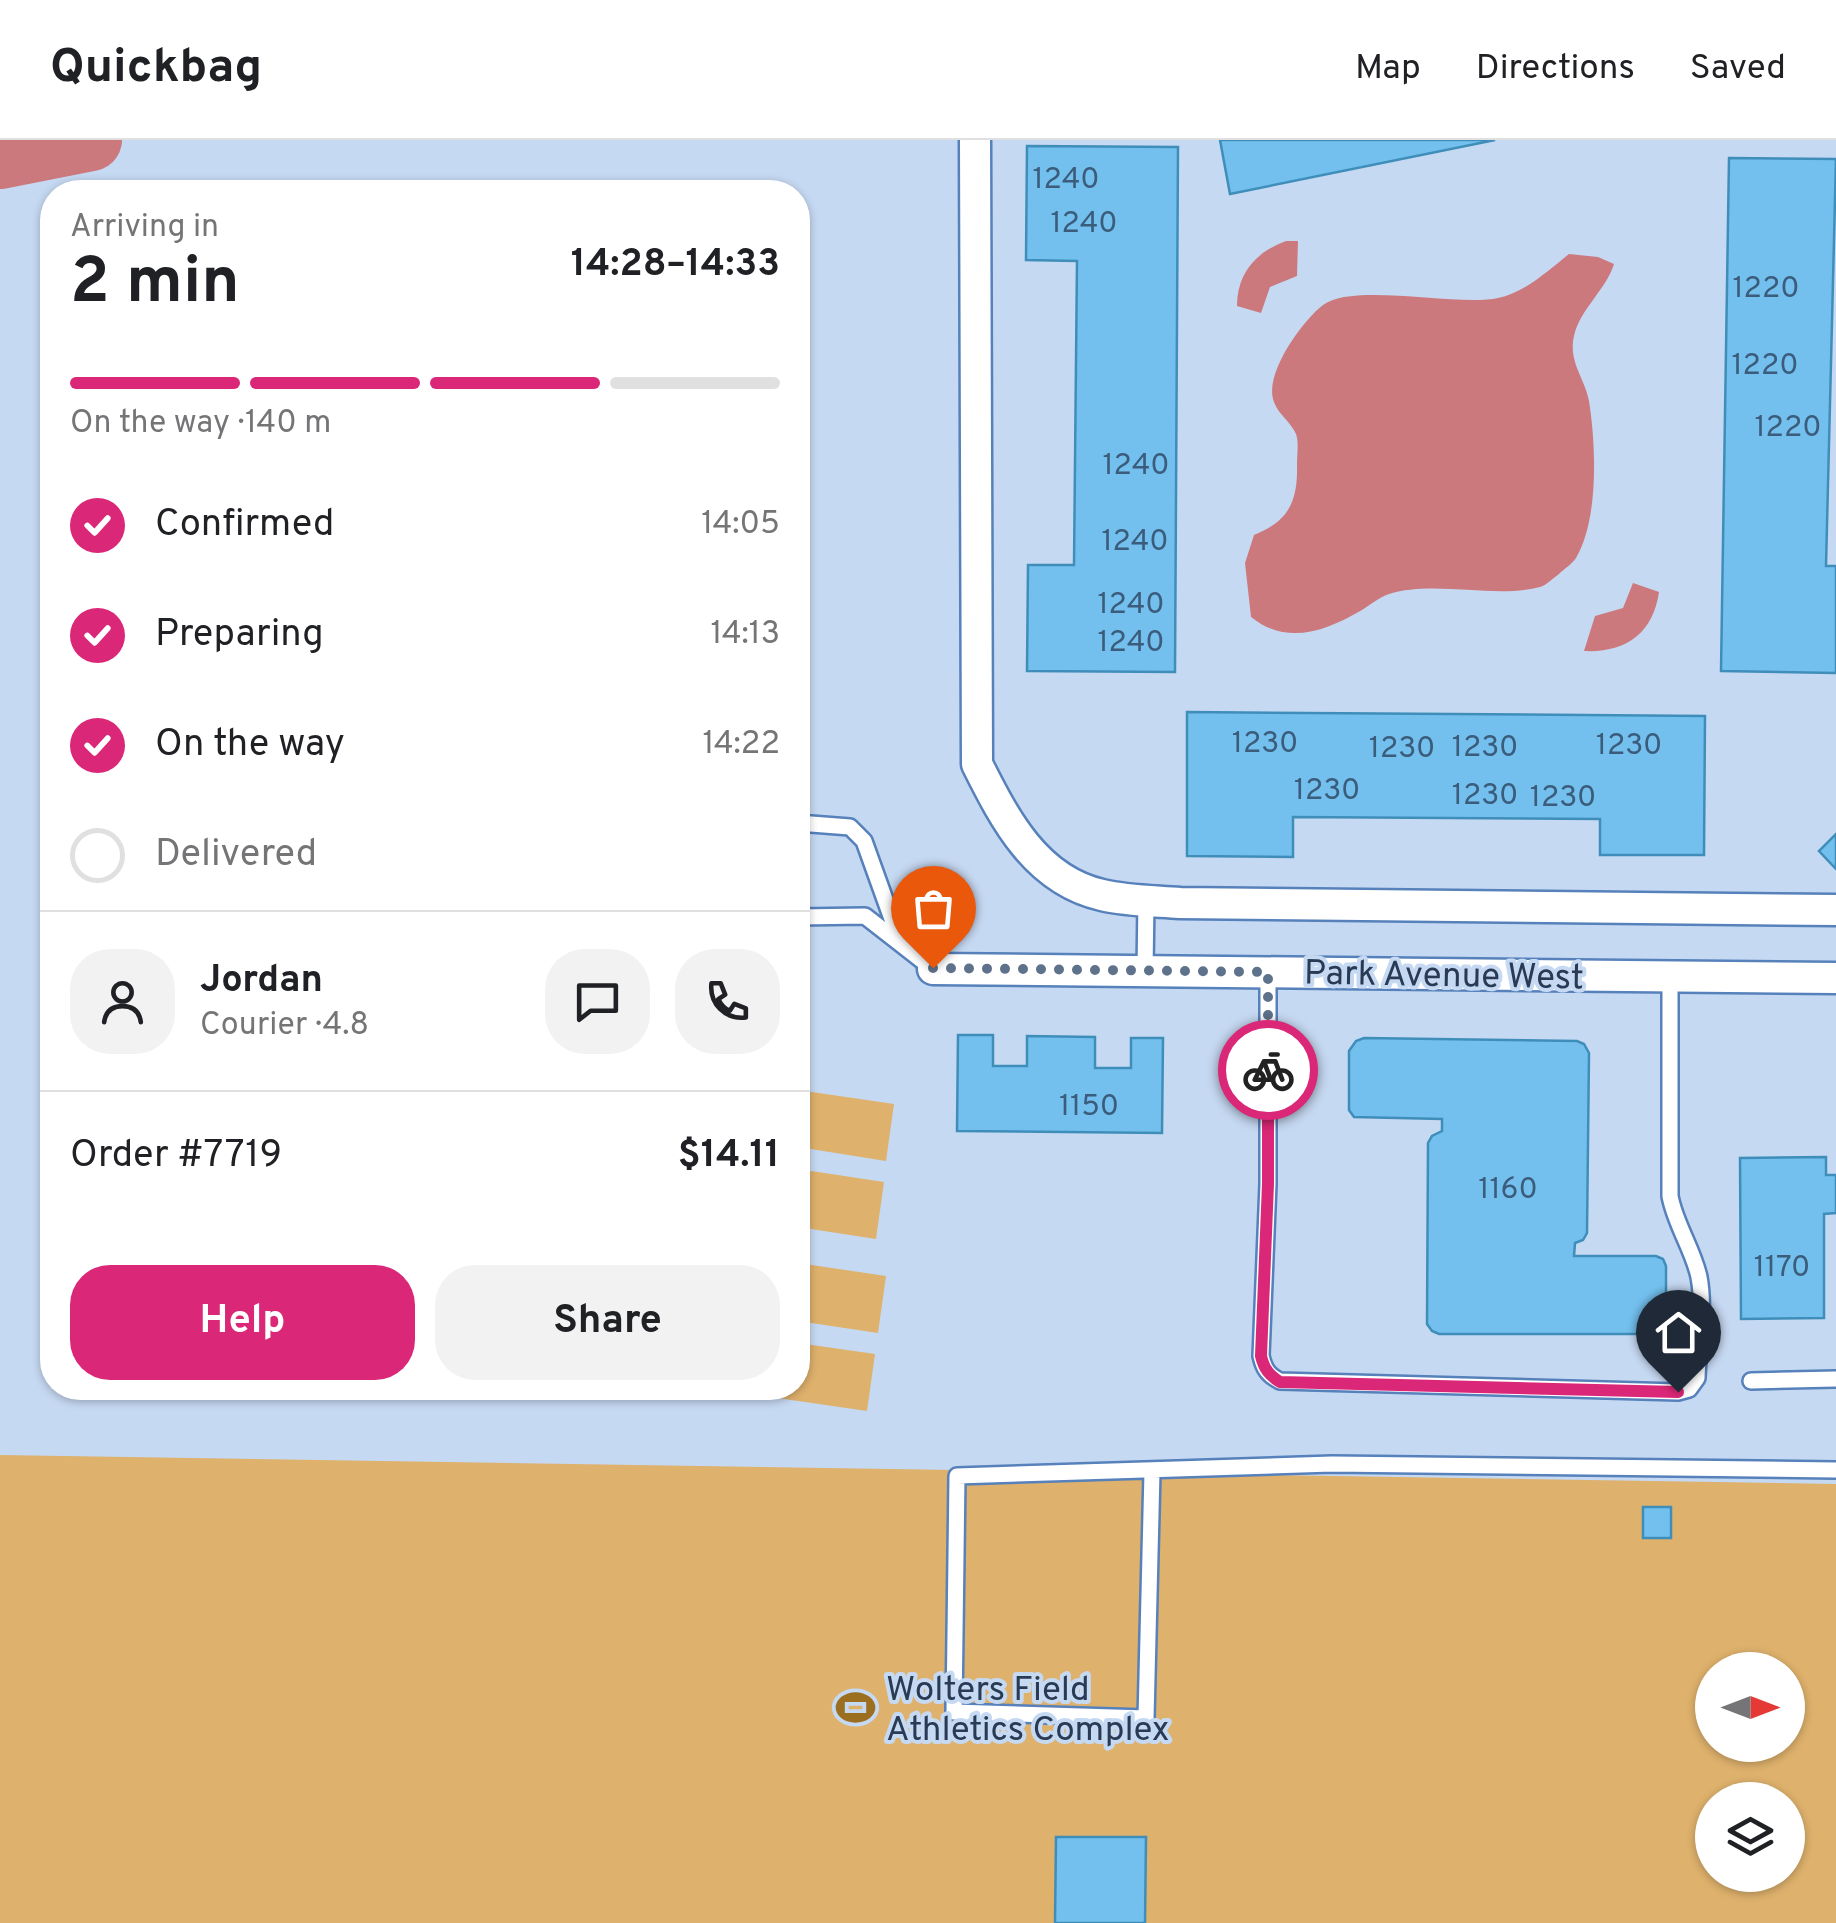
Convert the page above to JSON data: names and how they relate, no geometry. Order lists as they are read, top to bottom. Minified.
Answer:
{"streets":{"street":["Park Avenue West"]},"places":{"sports":["Wolters Field Athletics Complex"]},"house_numbers":["1240","1240","1220","1220","1220","1240","1240","1240","1240","1230","1230","1230","1230","1230","1230","1230","1150","1160","1170"],"north":"right","page":{"header":"Quickbag","nav":["Map","Directions","Saved"],"heading":["2 min","Arriving in","14:28–14:33"],"panel":["Jordan","Courier · 4.8","Order #7719","$14.11"],"bar":"On the way · 140 m","list":[["Confirmed","14:05"],["Preparing","14:13"],["On the way","14:22"],"Delivered"],"buttons":["Help","Share"]}}
